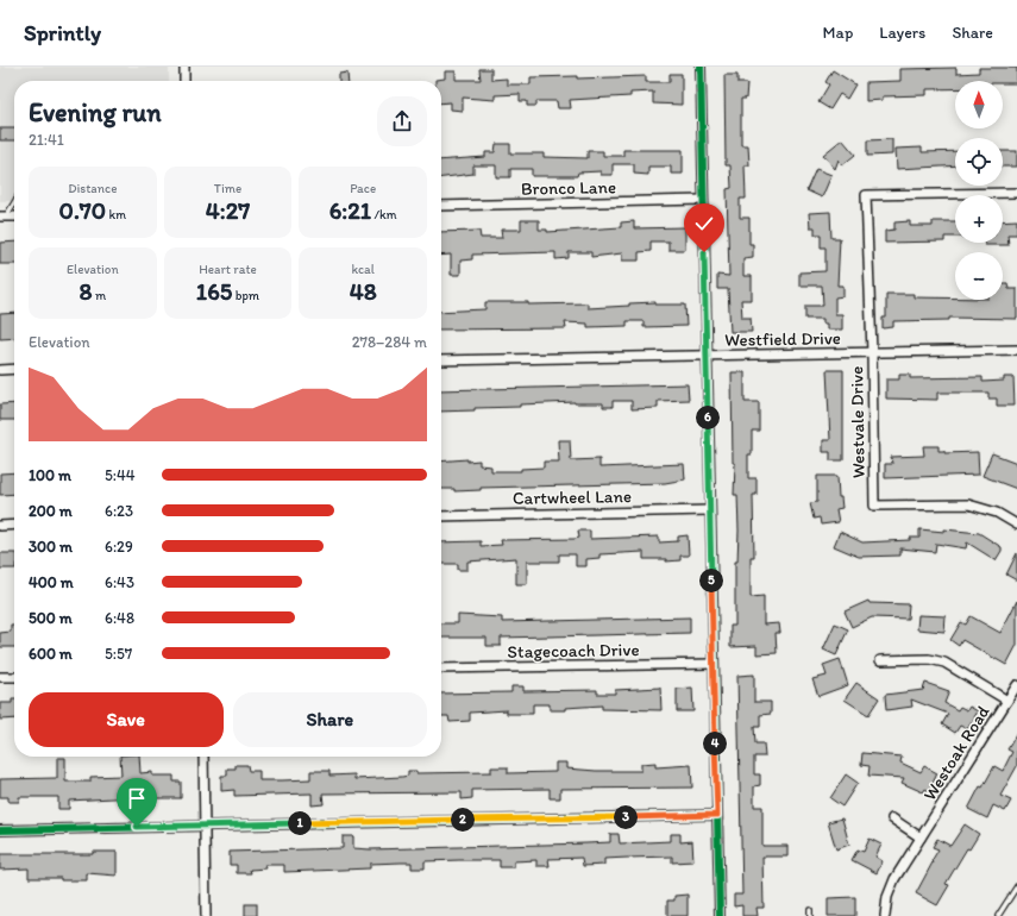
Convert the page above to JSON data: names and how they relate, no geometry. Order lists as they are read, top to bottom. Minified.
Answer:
{"streets":{"street":["Bronco Lane","Westfield Drive","Westvale Drive","Cartwheel Lane","Stagecoach Drive","Westoak Road"]},"crossings":[["Westfield Drive","Westvale Drive"]],"north":"top","page":{"header":"Sprintly","nav":["Map","Layers","Share"],"map_buttons":["+","−"],"heading":["Evening run","21:41"],"stats":[["Distance","0.70 km"],["Time","4:27"],["Pace","6:21 /km"],["Elevation","8 m"],["Heart rate","165 bpm"],["kcal","48"]],"chart":["Elevation","278–284 m"],"pins":["6","5","4","3","2","1"],"list":[{"name":"100 m","note":"5:44"},{"name":"200 m","note":"6:23"},{"name":"300 m","note":"6:29"},{"name":"400 m","note":"6:43"},{"name":"500 m","note":"6:48"},{"name":"600 m","note":"5:57"}],"buttons":["Save","Share"]}}
